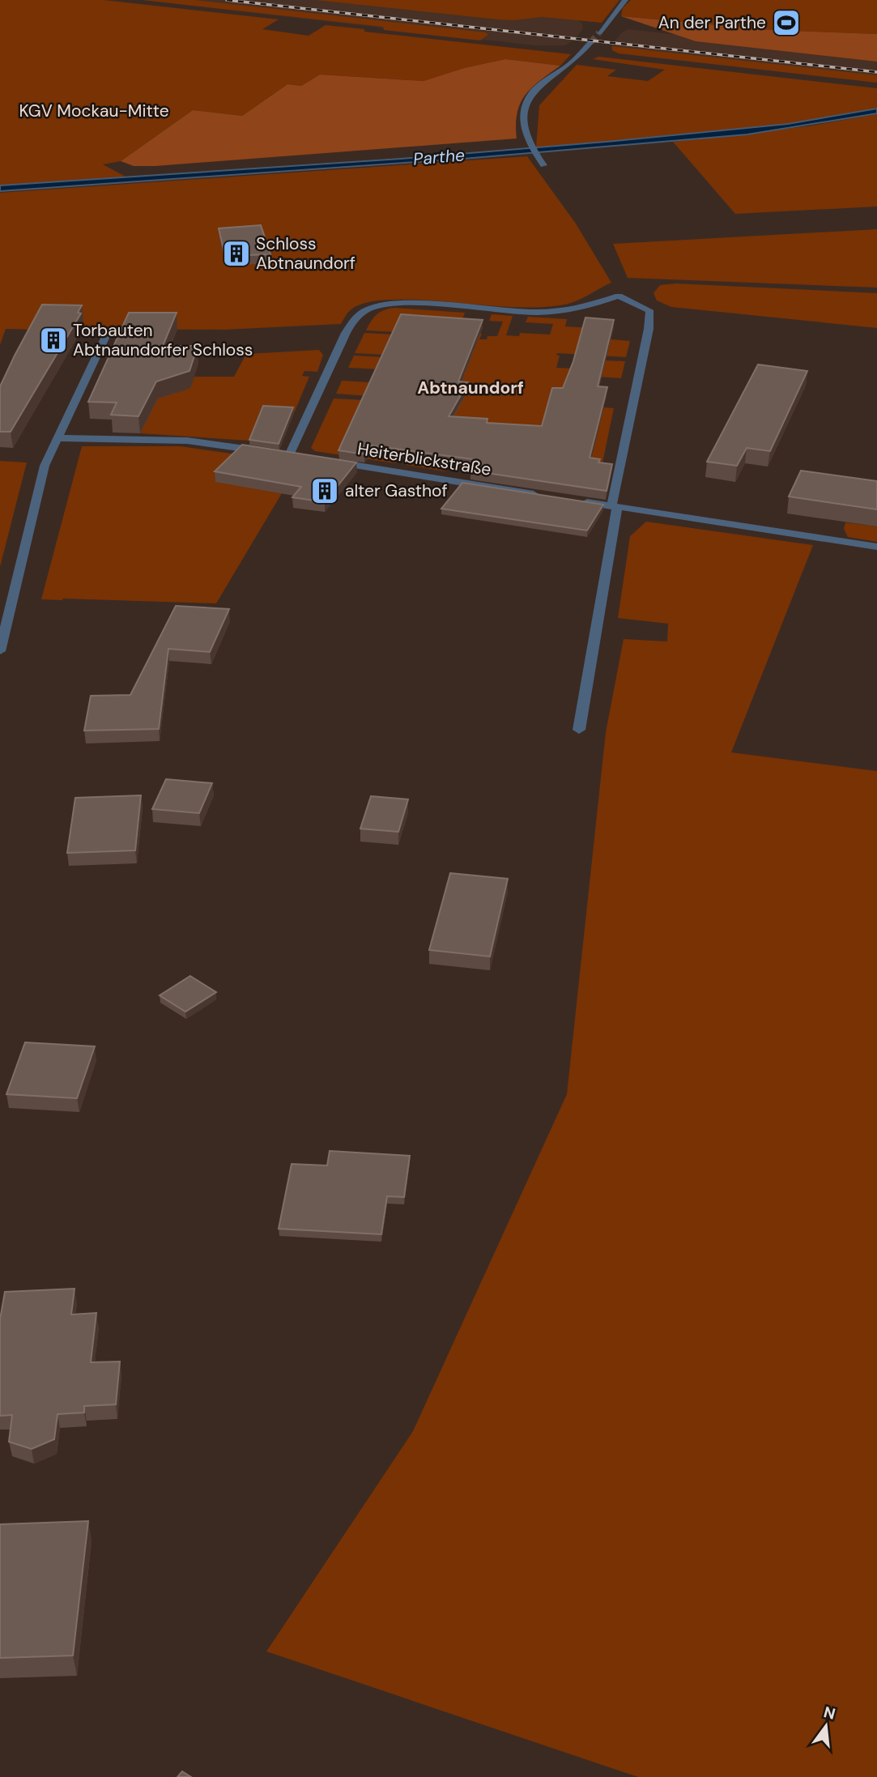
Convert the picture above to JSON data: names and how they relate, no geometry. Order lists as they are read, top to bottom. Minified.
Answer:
{"streets":{"street":["Heiterblickstraße"]},"districts":["Abtnaundorf"],"water":["Parthe"],"parks":["KGV Mockau-Mitte"],"places":{"sports":["An der Parthe"],"building":["Schloss Abtnaundorf","Torbauten Abtnaundorfer Schloss","alter Gasthof"]},"north":"top"}
